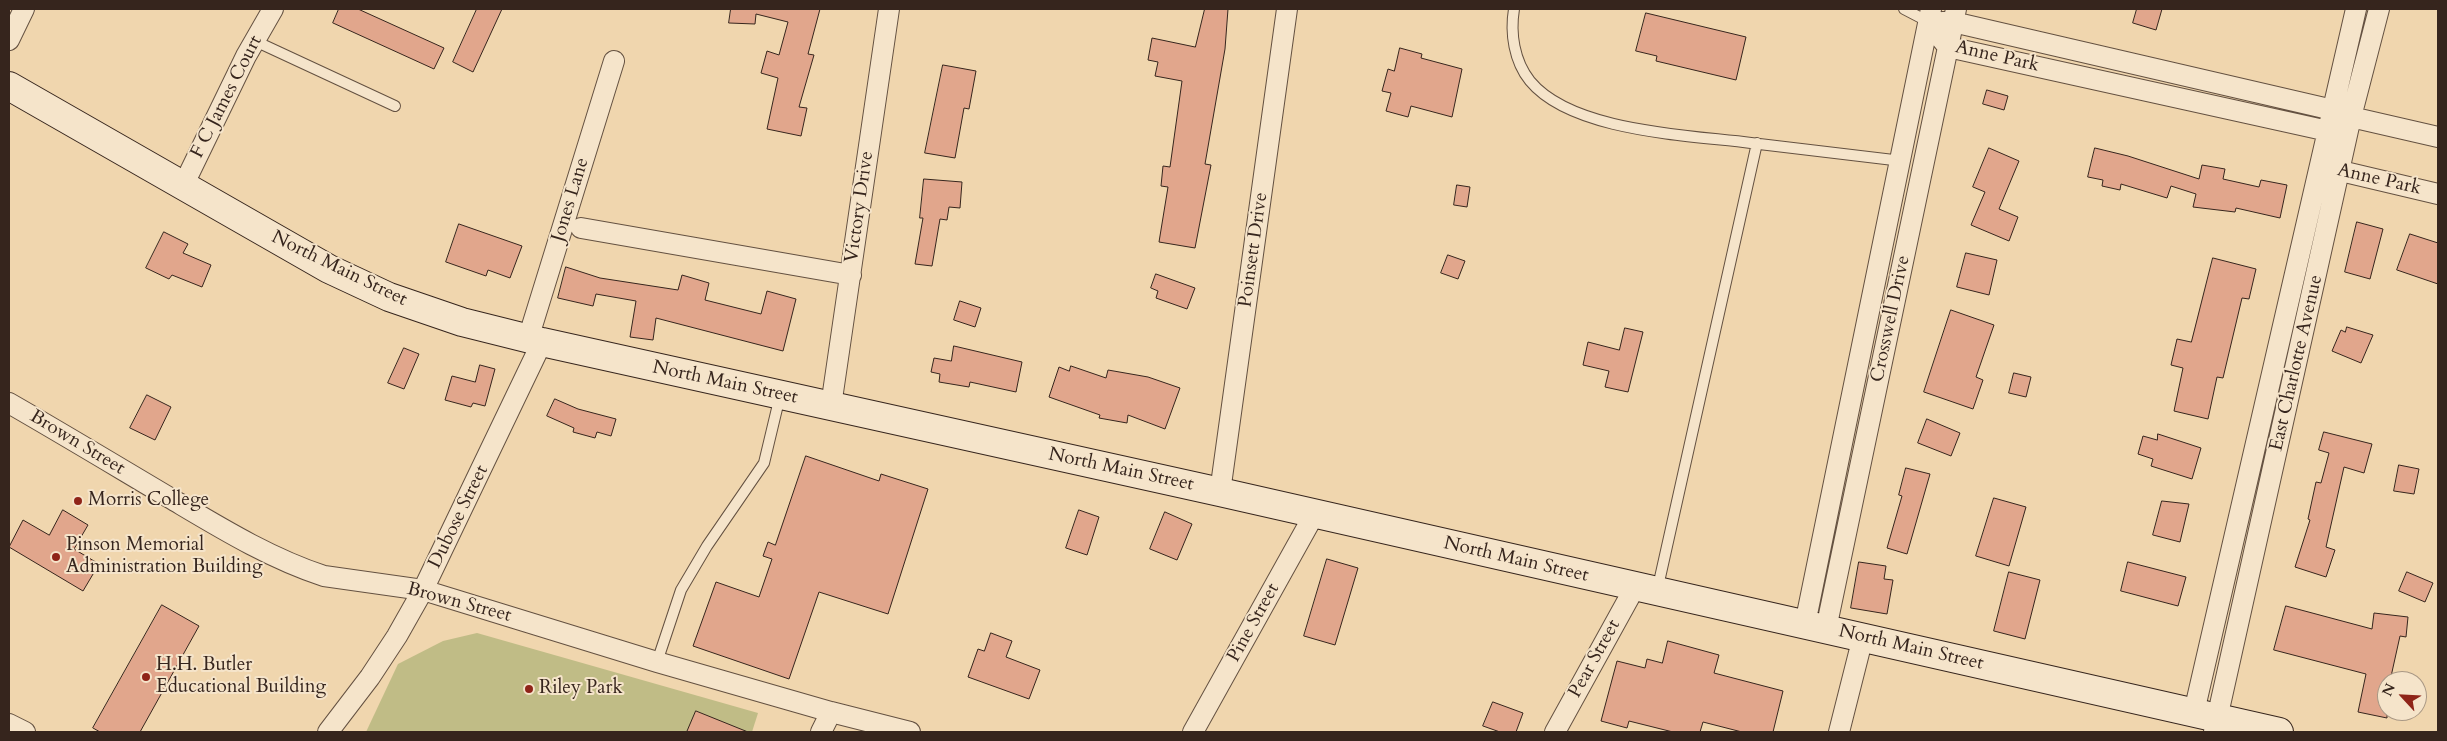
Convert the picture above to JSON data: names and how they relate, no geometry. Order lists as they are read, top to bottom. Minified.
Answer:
{"streets":{"main road":["North Main Street"],"street":["Anne Park","F C James Court","Jones Lane","Victory Drive","Poinsett Drive","Crosswell Drive","East Charlotte Avenue","Brown Street","Dubose Street","Pine Street","Pear Street"]},"crossings":[["Anne Park","Crosswell Drive"],["Anne Park","East Charlotte Avenue"],["F C James Court","North Main Street"],["Jones Lane","North Main Street"],["Jones Lane","Dubose Street"],["Victory Drive","North Main Street"],["Poinsett Drive","North Main Street"],["North Main Street","Crosswell Drive"],["North Main Street","East Charlotte Avenue"],["North Main Street","Dubose Street"],["North Main Street","Pine Street"],["North Main Street","Pear Street"],["Brown Street","Dubose Street"]],"places":["Morris College","Pinson Memorial Administration Building","H.H. Butler Educational Building","Riley Park"],"north":"top left"}
